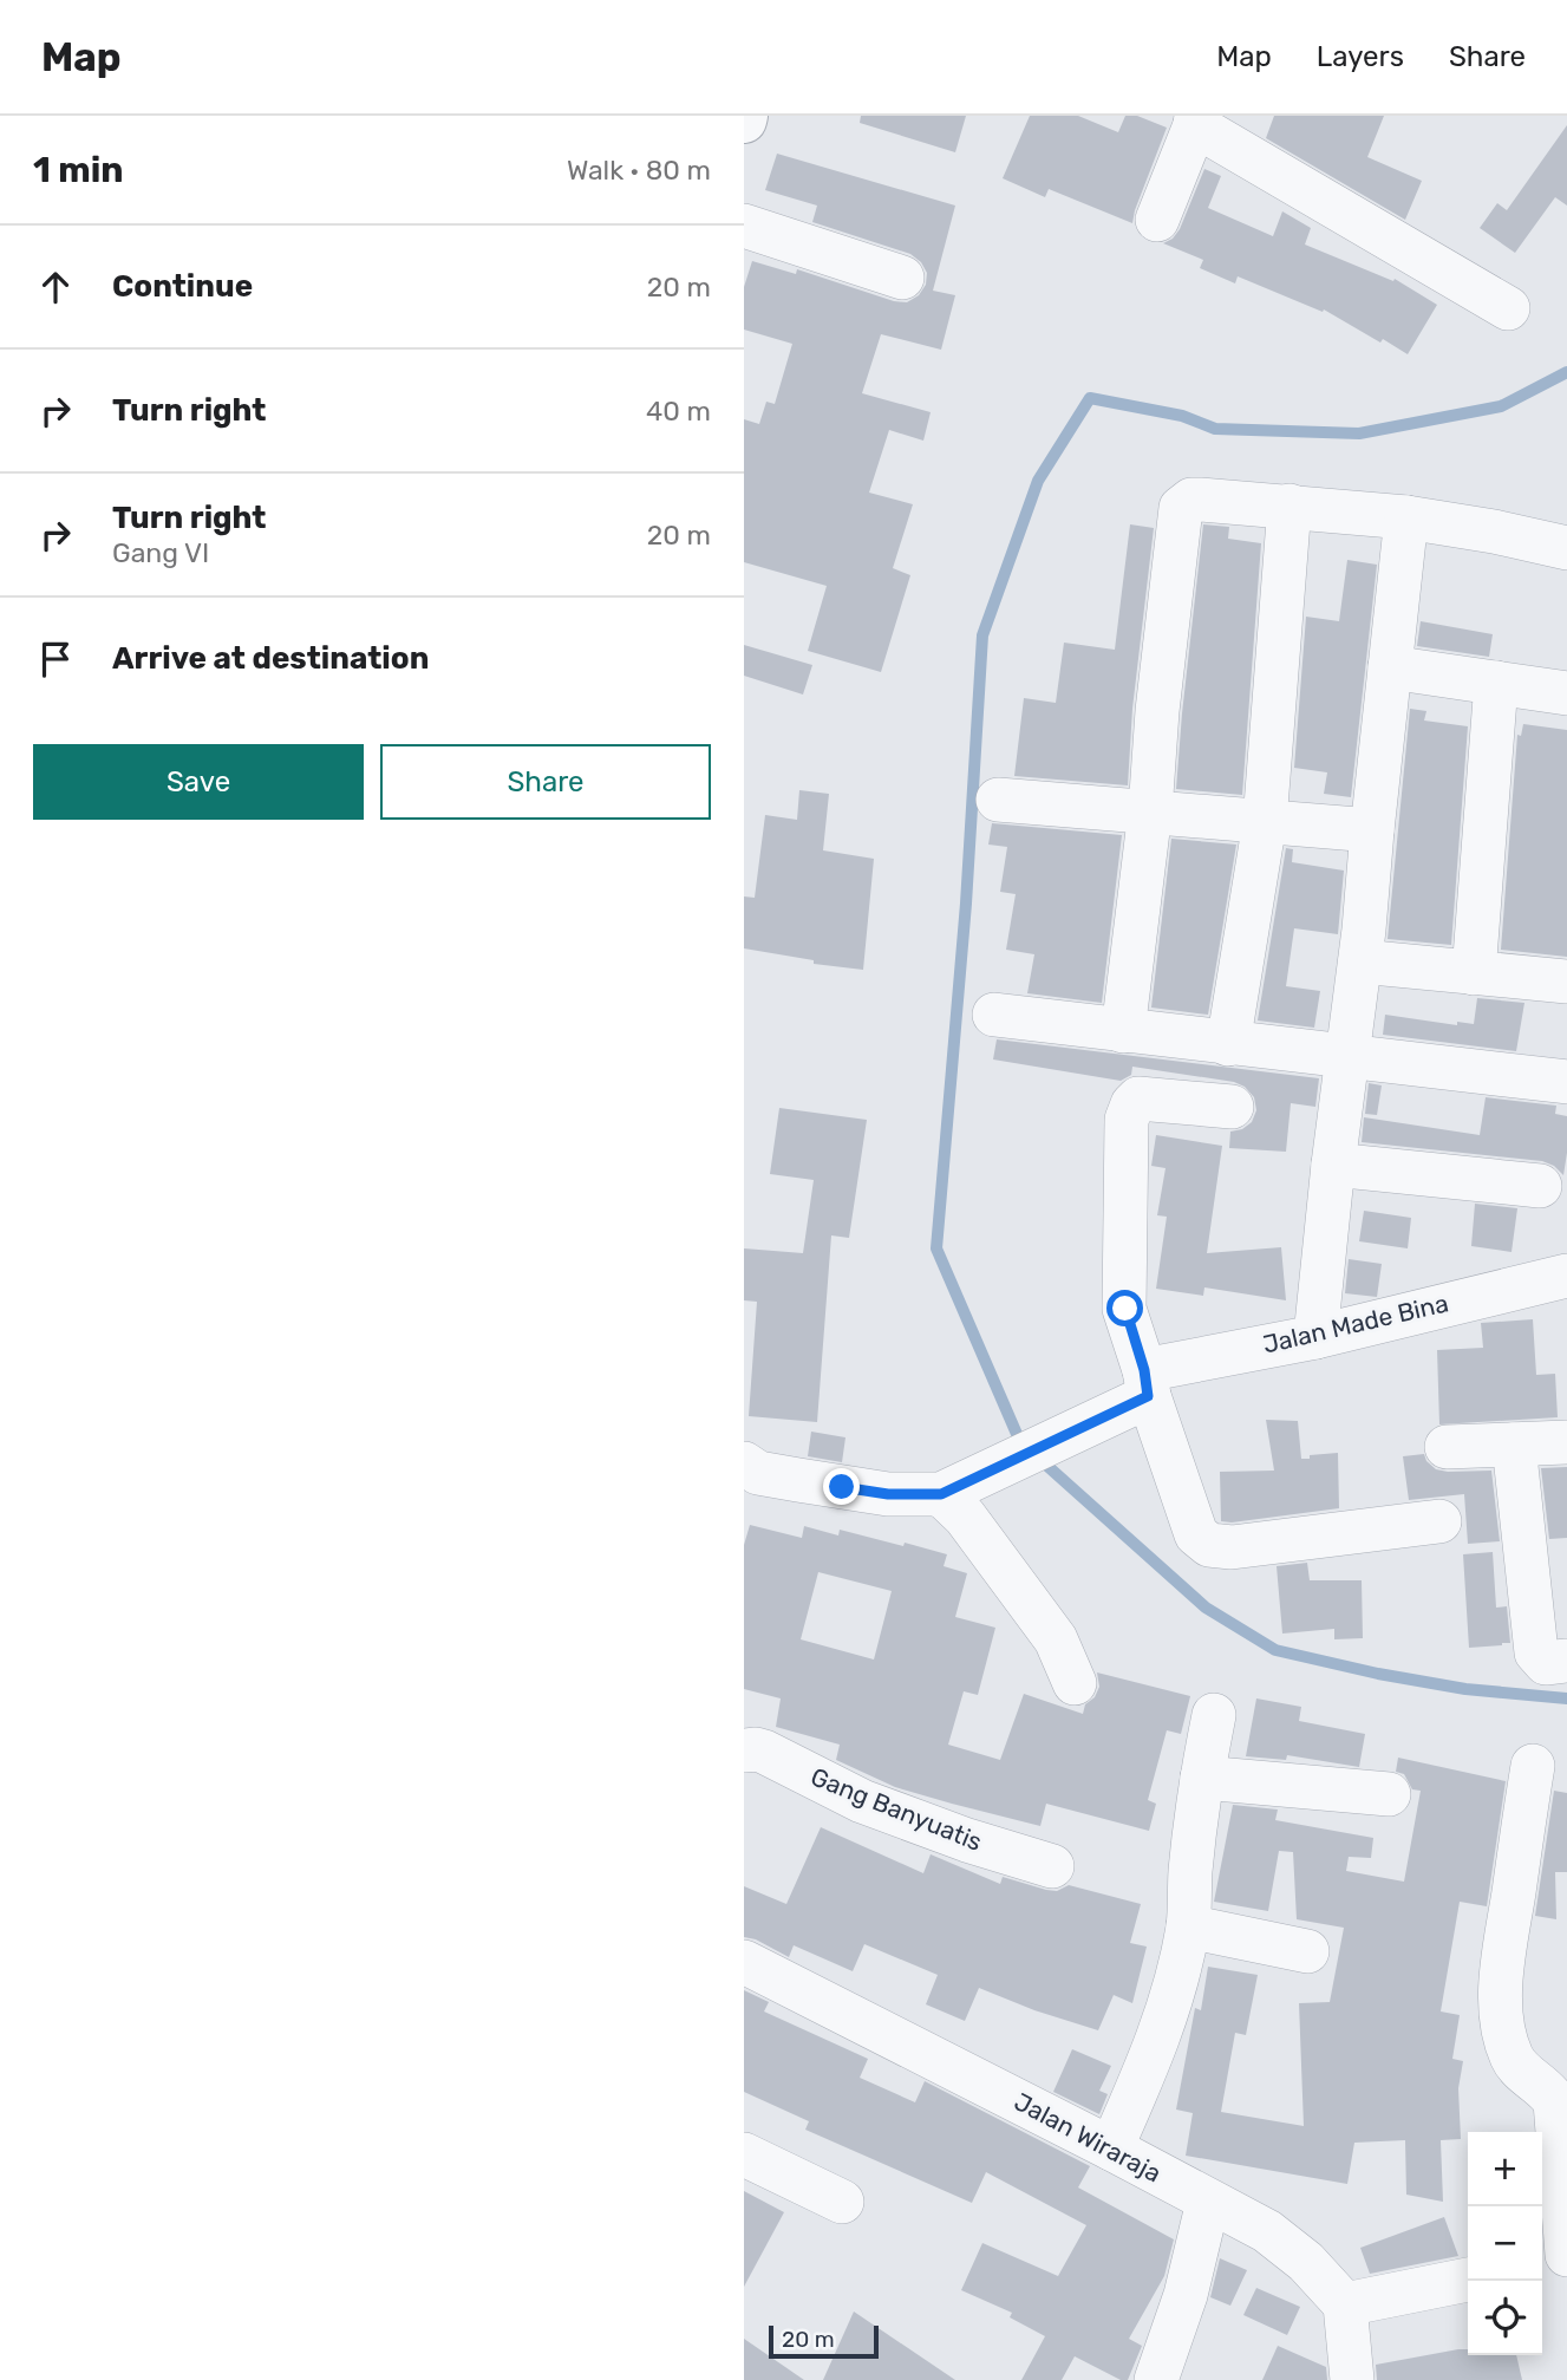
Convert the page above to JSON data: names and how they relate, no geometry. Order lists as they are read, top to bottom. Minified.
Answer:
{"streets":{"street":["Jalan Made Bina","Gang Banyuatis","Jalan Wiraraja"]},"scale_bar":"20 m","page":{"header":"Map","nav":["Map","Layers","Share"],"heading":["1 min","Walk · 80 m"],"list":[["Continue","20 m"],["Turn right","40 m"],["Turn right","Gang VI","20 m"],"Arrive at destination"],"buttons":["Save","Share"],"map_buttons":["+","−"],"scale":"20 m"}}
